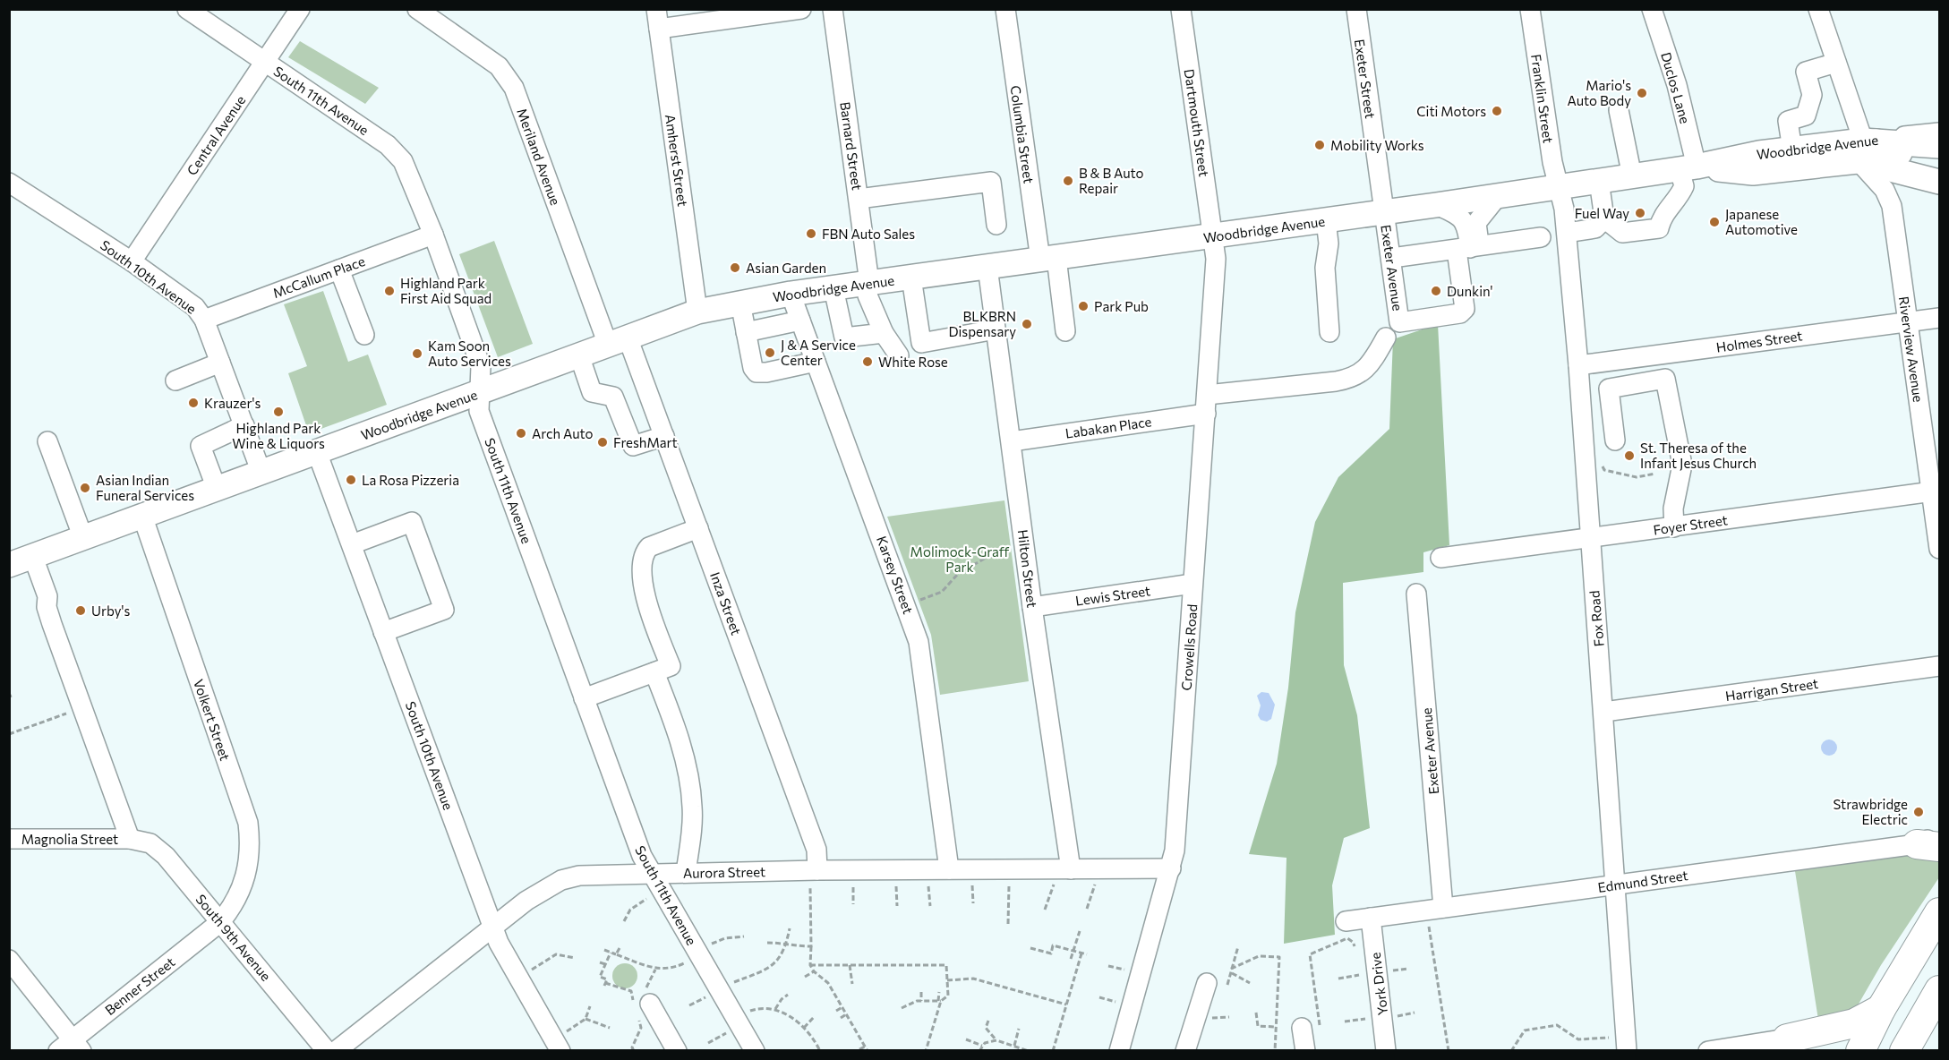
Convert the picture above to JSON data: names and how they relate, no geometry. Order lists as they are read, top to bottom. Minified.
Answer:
{"streets":{"main road":["Woodbridge Avenue"],"street":["Exeter Street","Duclos Lane","Franklin Street","South 11th Avenue","Dartmouth Street","Columbia Street","Central Avenue","Barnard Street","Meriland Avenue","Amherst Street","Exeter Avenue","South 10th Avenue","McCallum Place","Holmes Street","Riverview Avenue","Labakan Place","Foyer Street","Hilton Street","Karsey Street","Lewis Street","Inza Street","Fox Road","Crowells Road","Harrigan Street","Volkert Street","Magnolia Street","Aurora Street","Edmund Street","South 9th Avenue","York Drive","Benner Street"]},"crossings":[["Exeter Street","Woodbridge Avenue"],["Exeter Street","Exeter Avenue"],["Duclos Lane","Woodbridge Avenue"],["Franklin Street","Woodbridge Avenue"],["Franklin Street","Fox Road"],["South 11th Avenue","Central Avenue"],["South 11th Avenue","Woodbridge Avenue"],["South 11th Avenue","McCallum Place"],["South 11th Avenue","Aurora Street"],["Dartmouth Street","Woodbridge Avenue"],["Dartmouth Street","Crowells Road"],["Columbia Street","Woodbridge Avenue"],["Central Avenue","South 10th Avenue"],["Barnard Street","Woodbridge Avenue"],["Woodbridge Avenue","Meriland Avenue"],["Woodbridge Avenue","Amherst Street"],["Woodbridge Avenue","Exeter Avenue"],["Woodbridge Avenue","South 10th Avenue"],["Woodbridge Avenue","Riverview Avenue"],["Woodbridge Avenue","Hilton Street"],["Woodbridge Avenue","Karsey Street"],["Woodbridge Avenue","Inza Street"],["Woodbridge Avenue","Fox Road"],["Woodbridge Avenue","Crowells Road"],["Woodbridge Avenue","Volkert Street"],["Meriland Avenue","Inza Street"],["Exeter Avenue","Edmund Street"],["South 10th Avenue","McCallum Place"],["South 10th Avenue","Aurora Street"],["Holmes Street","Riverview Avenue"],["Holmes Street","Fox Road"],["Riverview Avenue","Foyer Street"],["Labakan Place","Hilton Street"],["Labakan Place","Crowells Road"],["Foyer Street","Fox Road"],["Hilton Street","Lewis Street"],["Hilton Street","Aurora Street"],["Karsey Street","Aurora Street"],["Lewis Street","Crowells Road"],["Inza Street","Aurora Street"],["Fox Road","Harrigan Street"],["Fox Road","Edmund Street"],["Crowells Road","Aurora Street"],["Volkert Street","South 9th Avenue"],["Volkert Street","Benner Street"],["Magnolia Street","South 9th Avenue"],["Edmund Street","York Drive"],["South 9th Avenue","Benner Street"]],"parks":["Molimock-Graff Park"],"places":["Mario's Auto Body","Citi Motors","Mobility Works","B & B Auto Repair","Fuel Way","Japanese Automotive","FBN Auto Sales","Asian Garden","Highland Park First Aid Squad","Dunkin'","Park Pub","BLKBRN Dispensary","J & A Service Center","Kam Soon Auto Services","White Rose","Krauzer's","Highland Park Wine & Liquors","Arch Auto","FreshMart","St. Theresa of the Infant Jesus Church","La Rosa Pizzeria","Asian Indian Funeral Services","Urby's","Strawbridge Electric"]}
